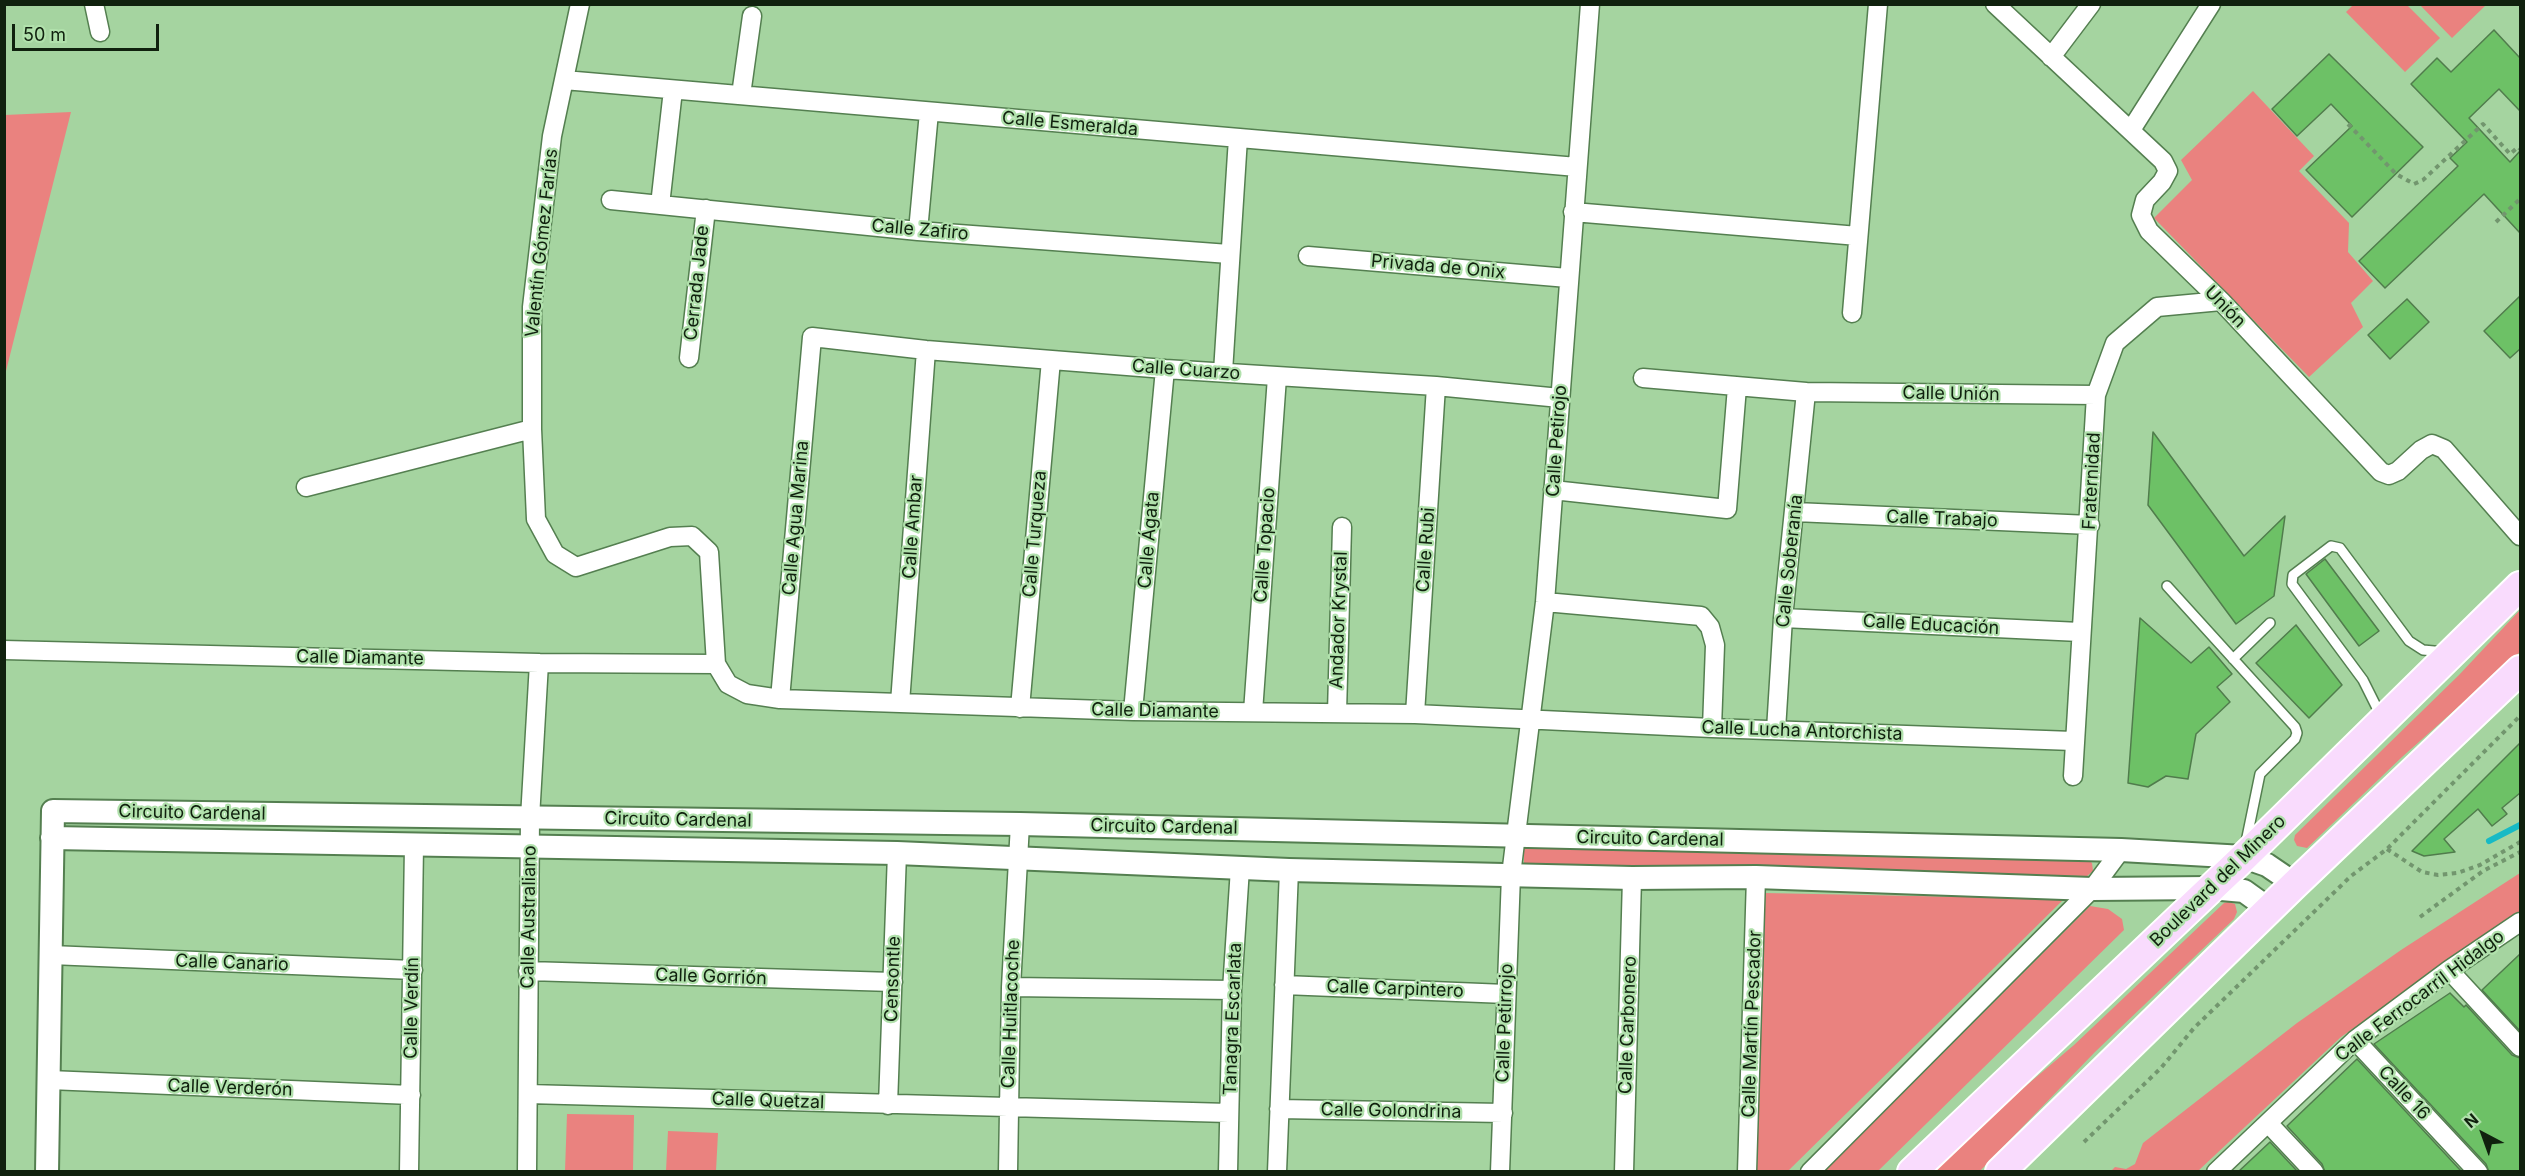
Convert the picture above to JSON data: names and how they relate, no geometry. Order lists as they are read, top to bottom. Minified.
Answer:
{"streets":{"main road":["Boulevard del Minero"],"street":["Calle Esmeralda","Calle Zafiro","Valentín Gómez Farías","Privada de Onix","Cerrada Jade","Unión","Calle Cuarzo","Calle Unión","Calle Petirojo","Fraternidad","Calle Agua Marina","Calle Trabajo","Calle Ambar","Calle Turqueza","Calle Ágata","Calle Topacio","Calle Rubi","Calle Soberanía","Andador Krystal","Calle Educación","Calle Diamante","Calle Lucha Antorchista","Circuito Cardenal","Calle Australiano","Calle Canario","Calle Gorrión","Censontle","Calle Carpintero","Calle Ferrocarril Hidalgo","Calle Verdín","Calle Huitlacoche","Tanagra Escarlata","Calle Petirrojo","Calle Martín Pescador","Calle Carbonero","Calle Verderón","Calle 16","Calle Quetzal","Calle Golondrina"]},"crossings":[["Calle Esmeralda","Valentín Gómez Farías"],["Calle Esmeralda","Calle Petirojo"],["Calle Zafiro","Cerrada Jade"],["Valentín Gómez Farías","Calle Diamante"],["Privada de Onix","Calle Petirojo"],["Unión","Fraternidad"],["Calle Cuarzo","Calle Petirojo"],["Calle Cuarzo","Calle Agua Marina"],["Calle Cuarzo","Calle Ambar"],["Calle Cuarzo","Calle Turqueza"],["Calle Cuarzo","Calle Ágata"],["Calle Cuarzo","Calle Topacio"],["Calle Cuarzo","Calle Rubi"],["Calle Unión","Fraternidad"],["Calle Unión","Calle Soberanía"],["Calle Petirojo","Calle Diamante"],["Calle Petirojo","Calle Lucha Antorchista"],["Calle Petirojo","Circuito Cardenal"],["Calle Petirojo","Calle Petirrojo"],["Fraternidad","Calle Trabajo"],["Fraternidad","Calle Educación"],["Fraternidad","Calle Lucha Antorchista"],["Calle Agua Marina","Calle Diamante"],["Calle Trabajo","Calle Soberanía"],["Calle Ambar","Calle Diamante"],["Calle Turqueza","Calle Diamante"],["Calle Ágata","Calle Diamante"],["Calle Topacio","Calle Diamante"],["Calle Rubi","Calle Diamante"],["Calle Soberanía","Calle Educación"],["Calle Soberanía","Calle Lucha Antorchista"],["Andador Krystal","Calle Diamante"],["Calle Diamante","Calle Lucha Antorchista"],["Calle Diamante","Calle Australiano"],["Circuito Cardenal","Boulevard del Minero"],["Circuito Cardenal","Calle Australiano"],["Circuito Cardenal","Calle Canario"],["Circuito Cardenal","Censontle"],["Circuito Cardenal","Calle Verdín"],["Circuito Cardenal","Calle Huitlacoche"],["Circuito Cardenal","Tanagra Escarlata"],["Circuito Cardenal","Calle Petirrojo"],["Circuito Cardenal","Calle Martín Pescador"],["Circuito Cardenal","Calle Carbonero"],["Circuito Cardenal","Calle Verderón"],["Calle Australiano","Calle Gorrión"],["Calle Australiano","Calle Quetzal"],["Calle Canario","Calle Verdín"],["Calle Gorrión","Censontle"],["Censontle","Calle Quetzal"],["Calle Carpintero","Calle Petirrojo"],["Calle Ferrocarril Hidalgo","Calle 16"],["Calle Verdín","Calle Verderón"],["Calle Huitlacoche","Calle Quetzal"],["Calle Petirrojo","Calle Golondrina"]],"scale_bar":"50 m","north":"top left"}
